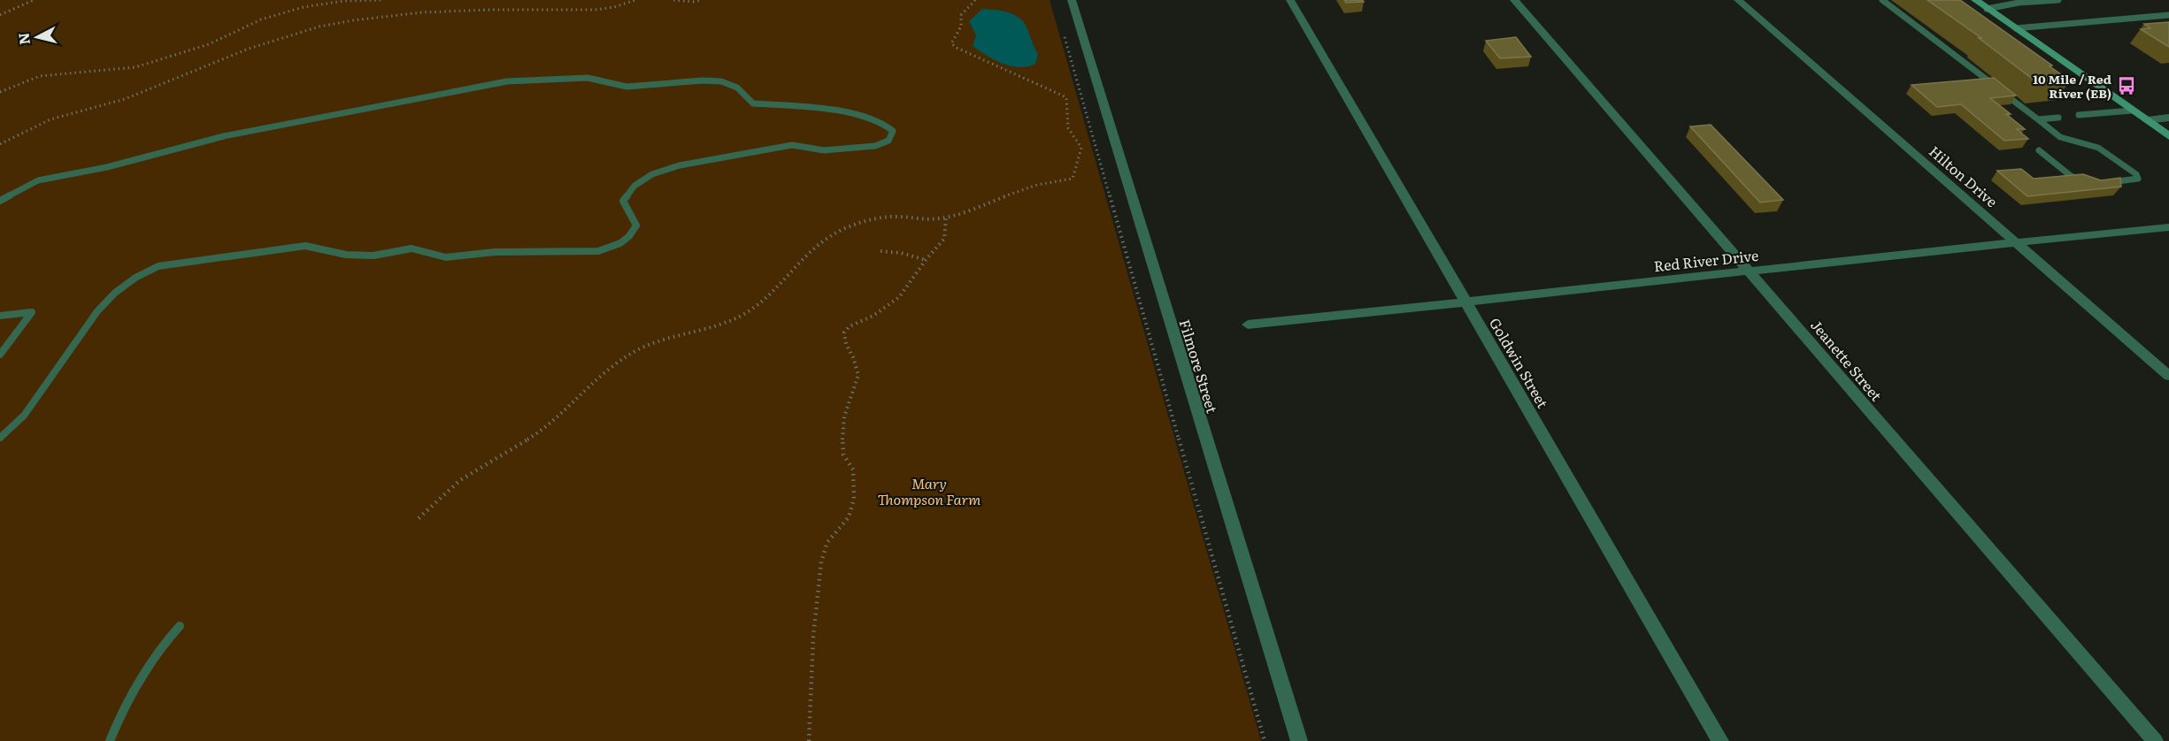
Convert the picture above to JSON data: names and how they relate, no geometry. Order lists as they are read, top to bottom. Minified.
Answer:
{"streets":{"street":["Hilton Drive","Red River Drive","Jeanette Street","Goldwin Street","Filmore Street"]},"crossings":[["Hilton Drive","Red River Drive"],["Red River Drive","Jeanette Street"],["Red River Drive","Goldwin Street"]],"parks":["Mary Thompson Farm"],"places":{"bus stop":["10 Mile / Red River (EB)"]},"north":"left"}
